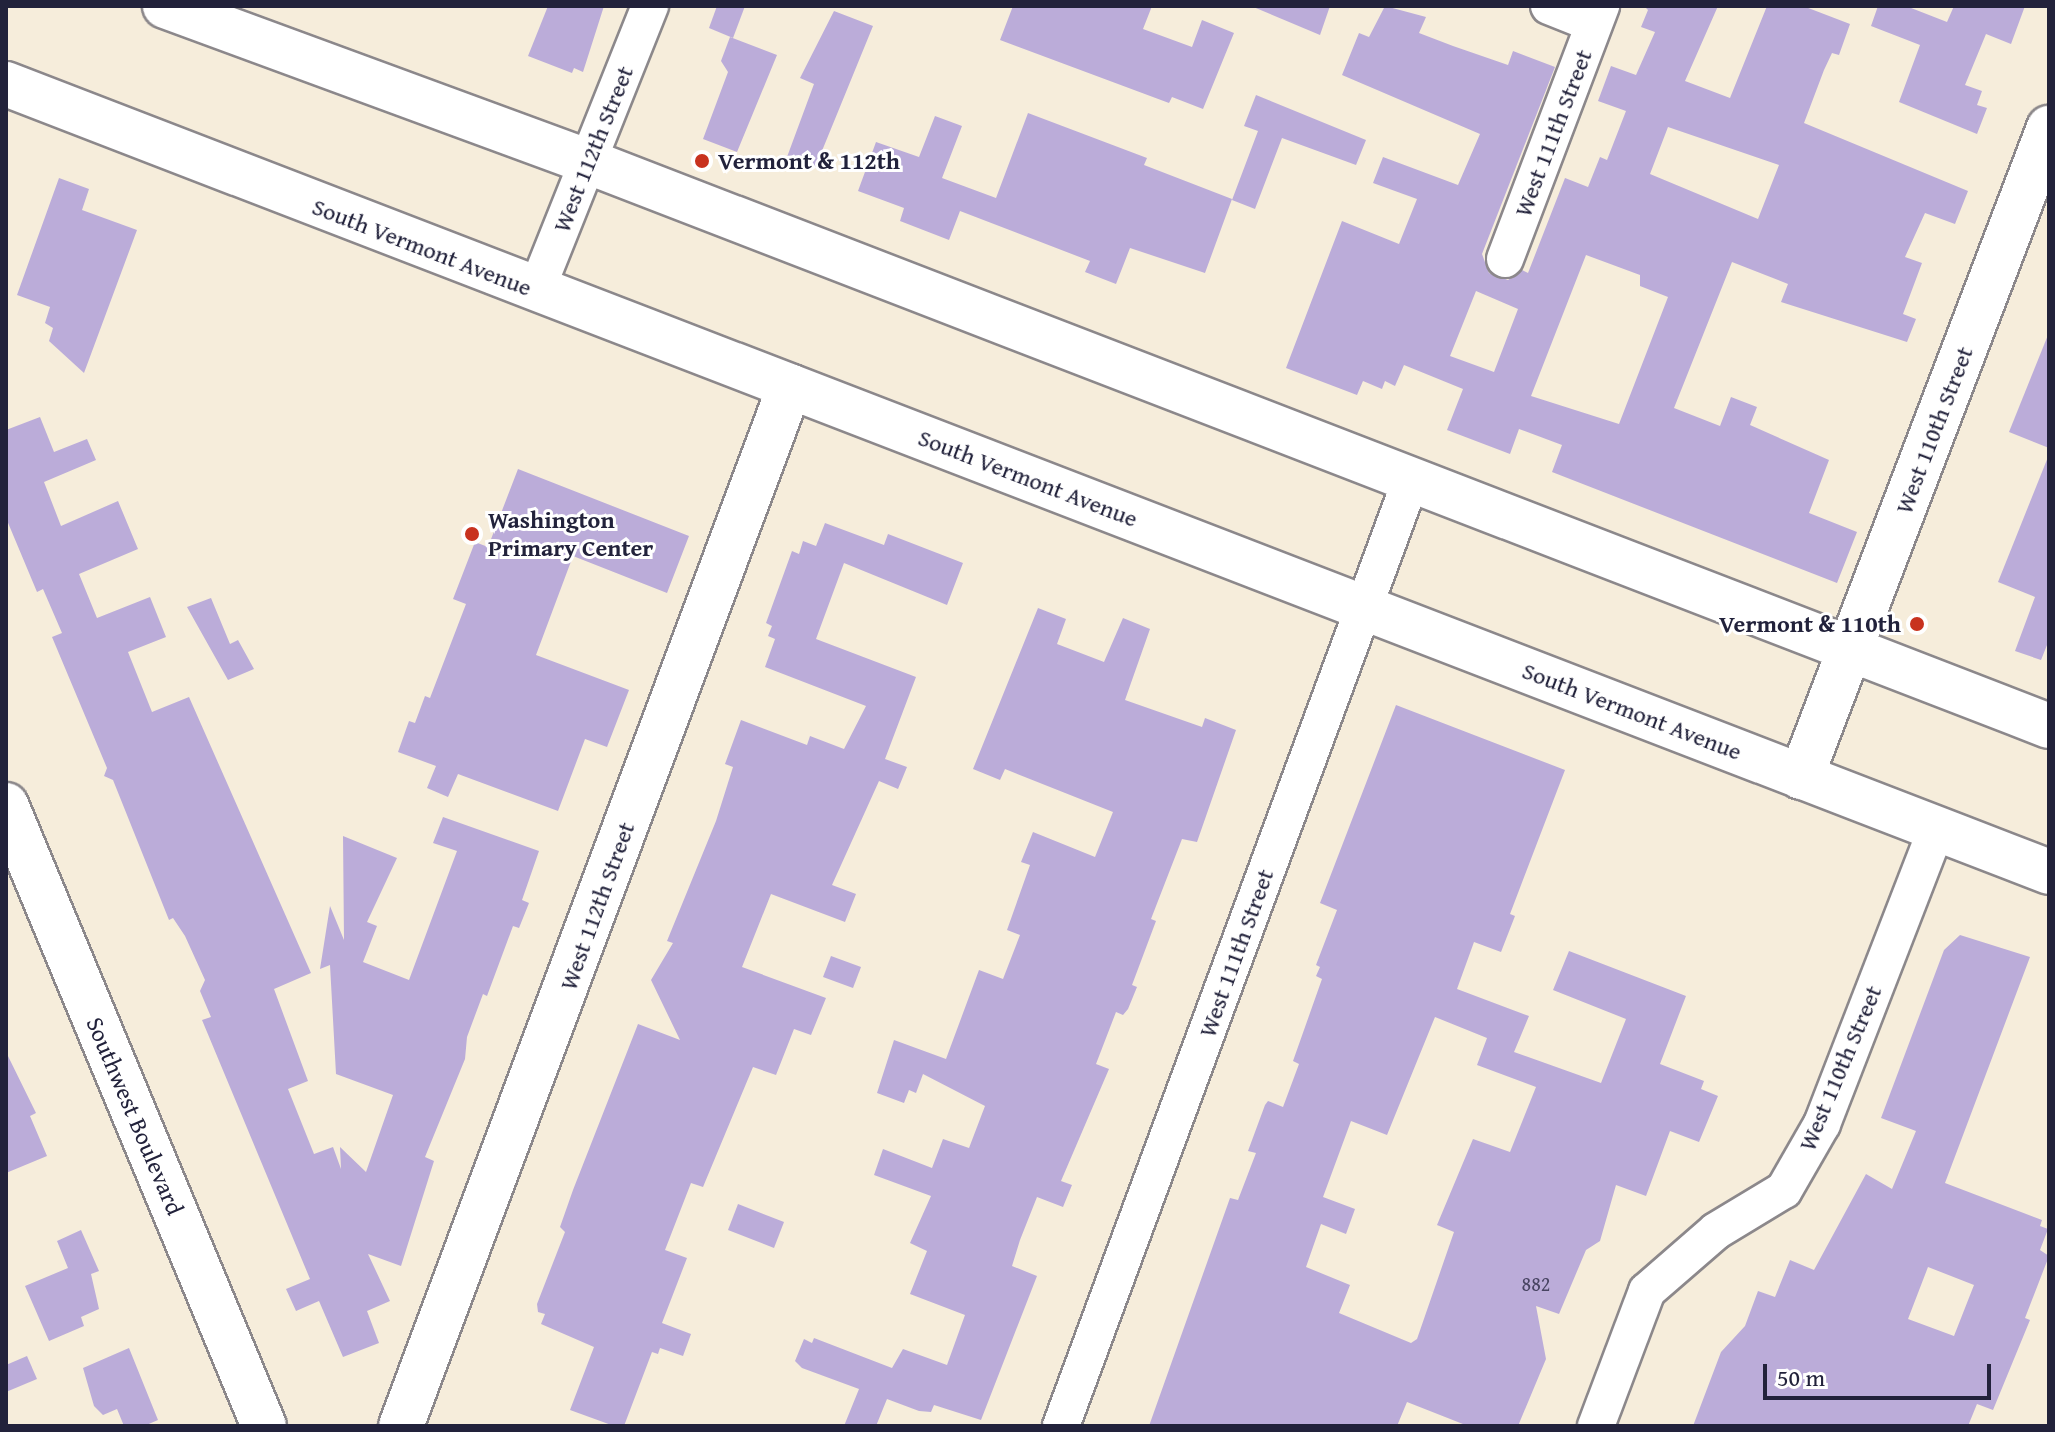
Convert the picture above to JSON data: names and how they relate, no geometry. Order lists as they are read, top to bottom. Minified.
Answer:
{"streets":{"main road":["West 112th Street","South Vermont Avenue","West 110th Street","Southwest Boulevard"],"street":["West 111th Street"]},"crossings":[["West 111th Street","South Vermont Avenue"],["West 112th Street","South Vermont Avenue"],["South Vermont Avenue","West 110th Street"]],"places":["Vermont & 112th","Washington Primary Center","Vermont & 110th"],"house_numbers":["882"],"scale_bar":"50 m"}
